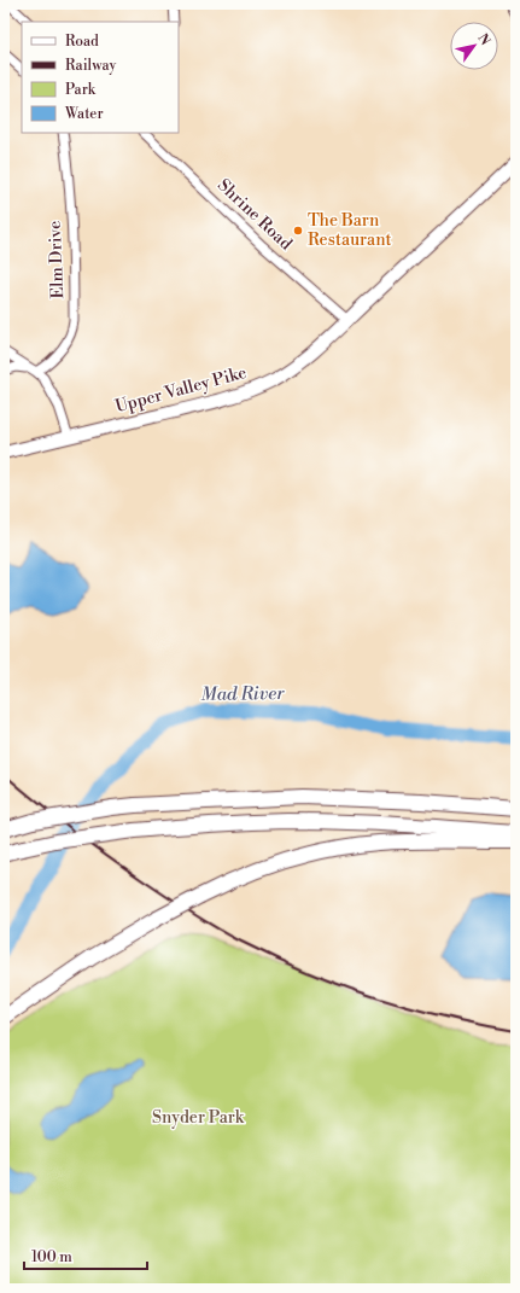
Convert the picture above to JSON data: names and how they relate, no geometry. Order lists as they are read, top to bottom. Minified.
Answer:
{"streets":{"street":["Shrine Road","Elm Drive","Upper Valley Pike"]},"crossings":[["Shrine Road","Upper Valley Pike"]],"water":["Mad River"],"parks":["Snyder Park"],"places":["The Barn Restaurant"],"legend":["Road","Railway","Park","Water"],"scale_bar":"100 m","north":"top right"}
